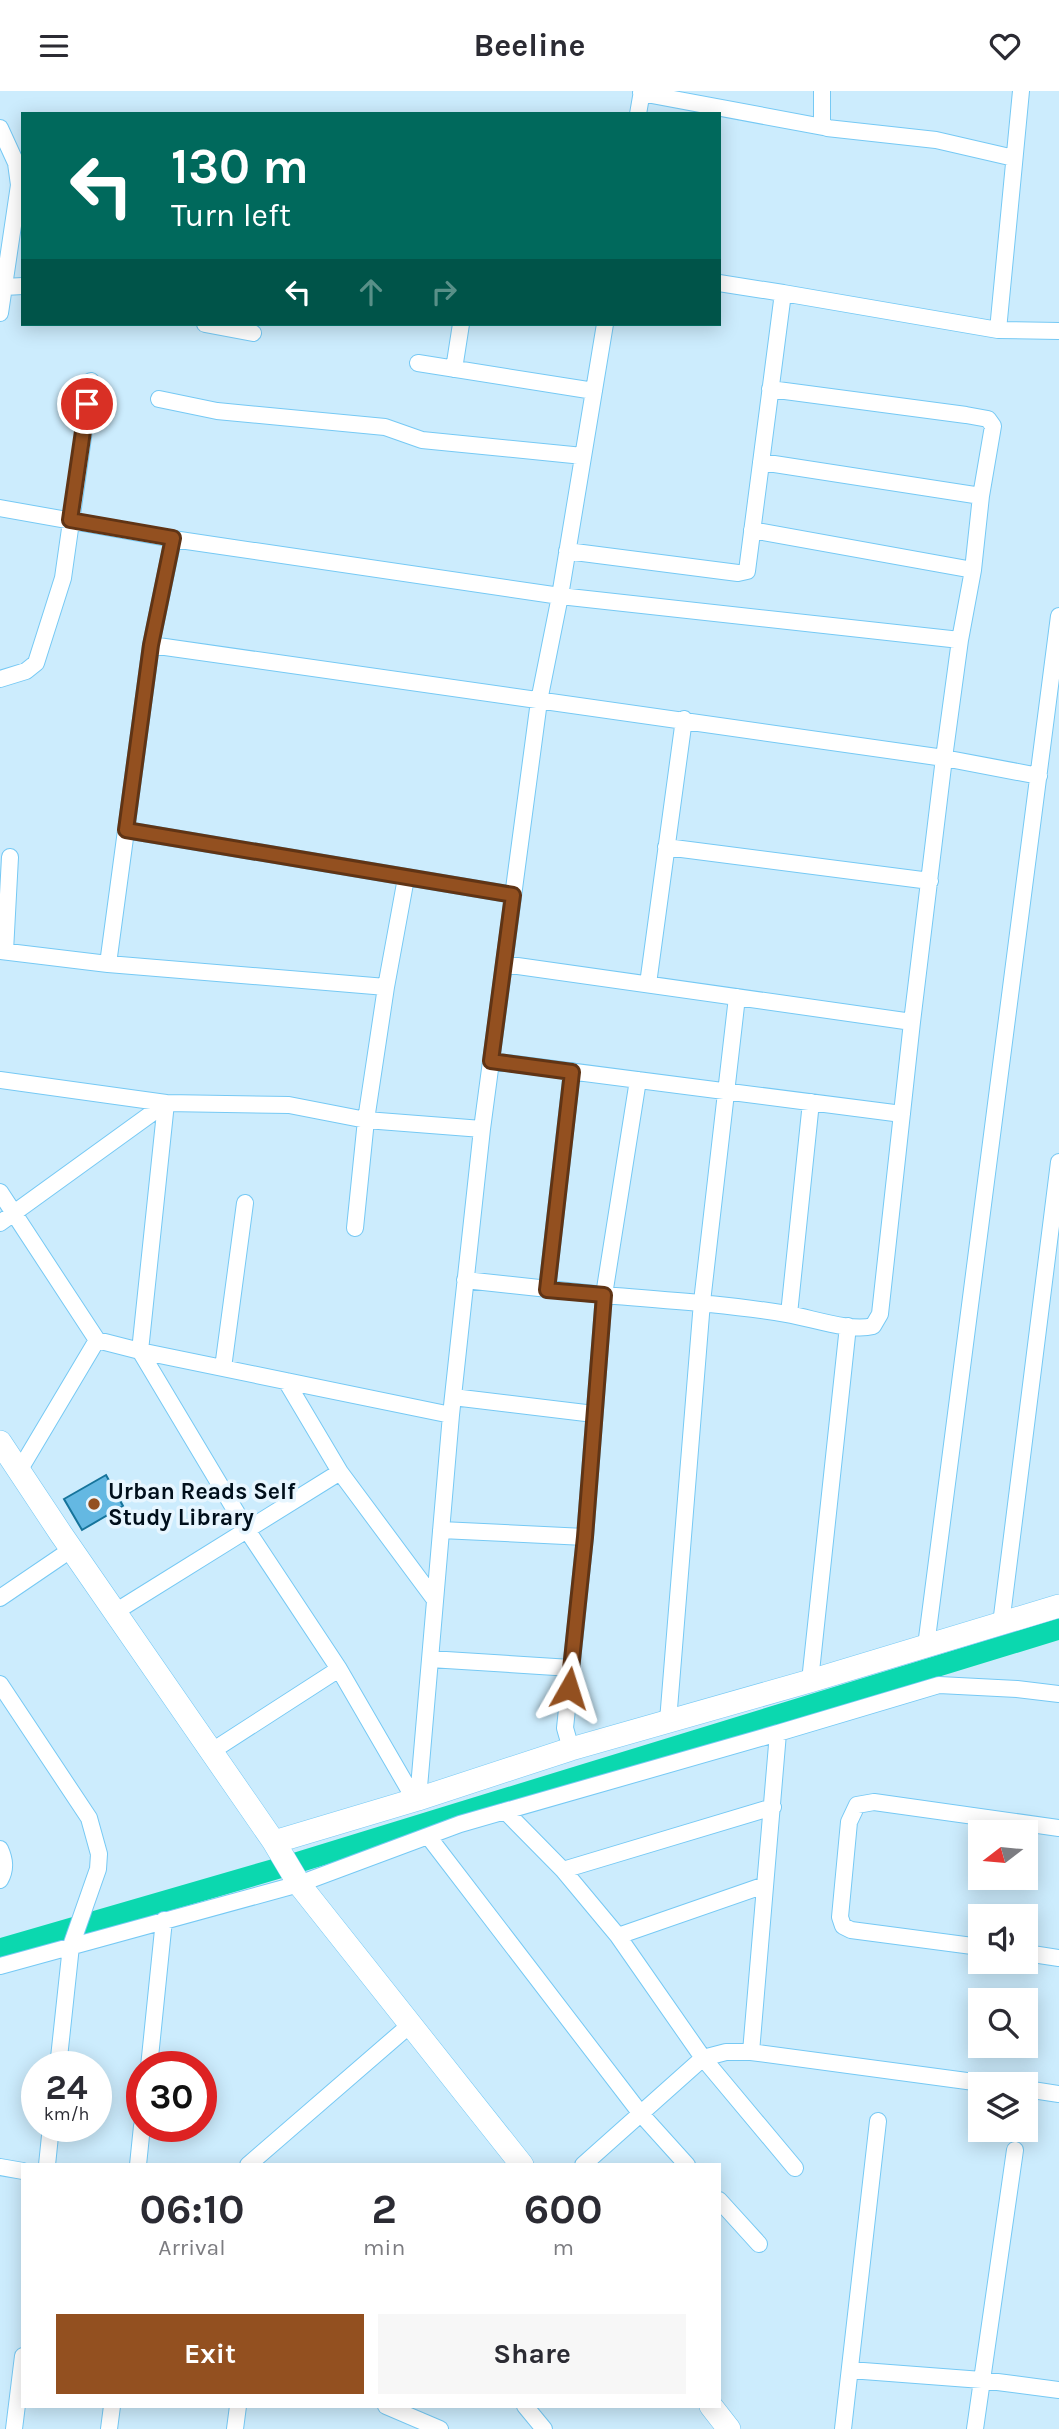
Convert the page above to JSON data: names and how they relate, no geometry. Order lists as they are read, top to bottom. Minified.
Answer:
{"places":["Urban Reads Self Study Library"],"north":"left","page":{"header":"Beeline","turn":["130 m","Turn left"],"speed":"24 km/h","limit":"30","eta":["06:10","Arrival","2","min","600","m"],"buttons":["Exit","Share"]}}
